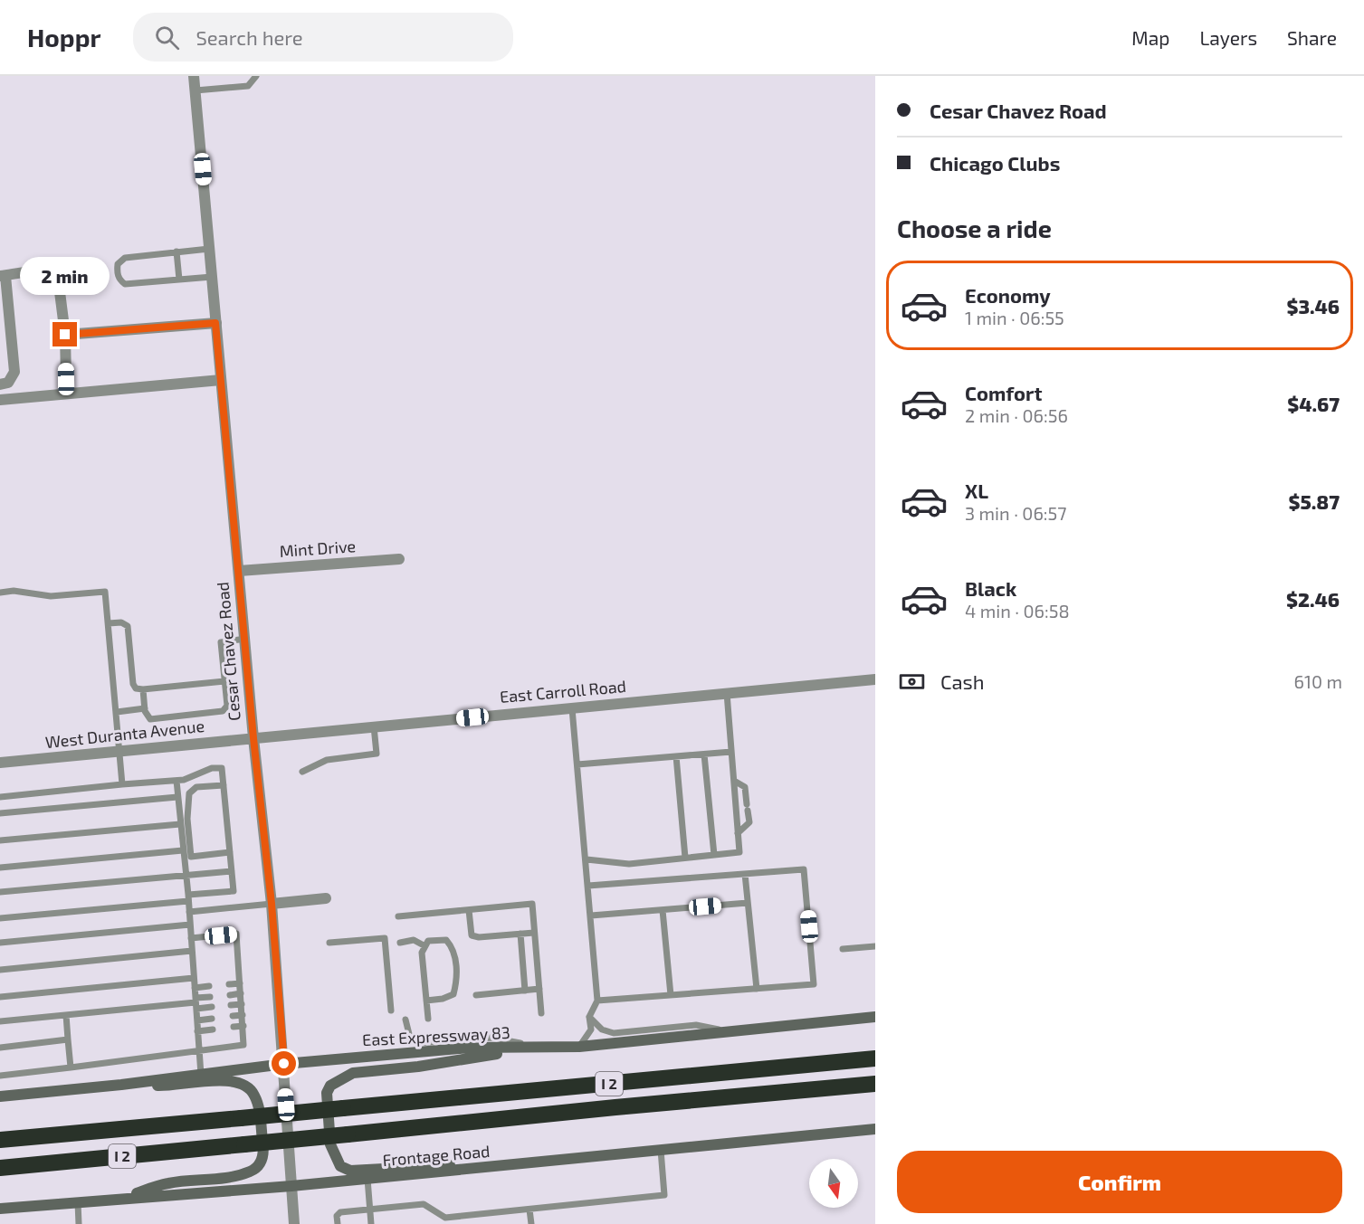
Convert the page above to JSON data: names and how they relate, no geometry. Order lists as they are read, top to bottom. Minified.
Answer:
{"streets":{"highway":["I 2"],"main road":["East Expressway 83","Frontage Road"],"street":["Mint Drive","Cesar Chavez Road","East Carroll Road","West Duranta Avenue"]},"crossings":[["Mint Drive","Cesar Chavez Road"],["Cesar Chavez Road","East Carroll Road"],["Cesar Chavez Road","West Duranta Avenue"],["Cesar Chavez Road","East Expressway 83"],["Cesar Chavez Road","Frontage Road"],["East Carroll Road","West Duranta Avenue"]],"north":"bottom","page":{"header":"Hoppr","search":"Search here","nav":["Map","Layers","Share"],"banner":["Cesar Chavez Road","Chicago Clubs"],"heading":"Choose a ride","bubble":"2 min","list":[{"name":"Economy","note":"1 min · 06:55","value":"$3.46"},{"name":"Comfort","note":"2 min · 06:56","value":"$4.67"},{"name":"XL","note":"3 min · 06:57","value":"$5.87"},{"name":"Black","note":"4 min · 06:58","value":"$2.46"}],"pay":["Cash","610 m"],"buttons":"Confirm"}}
